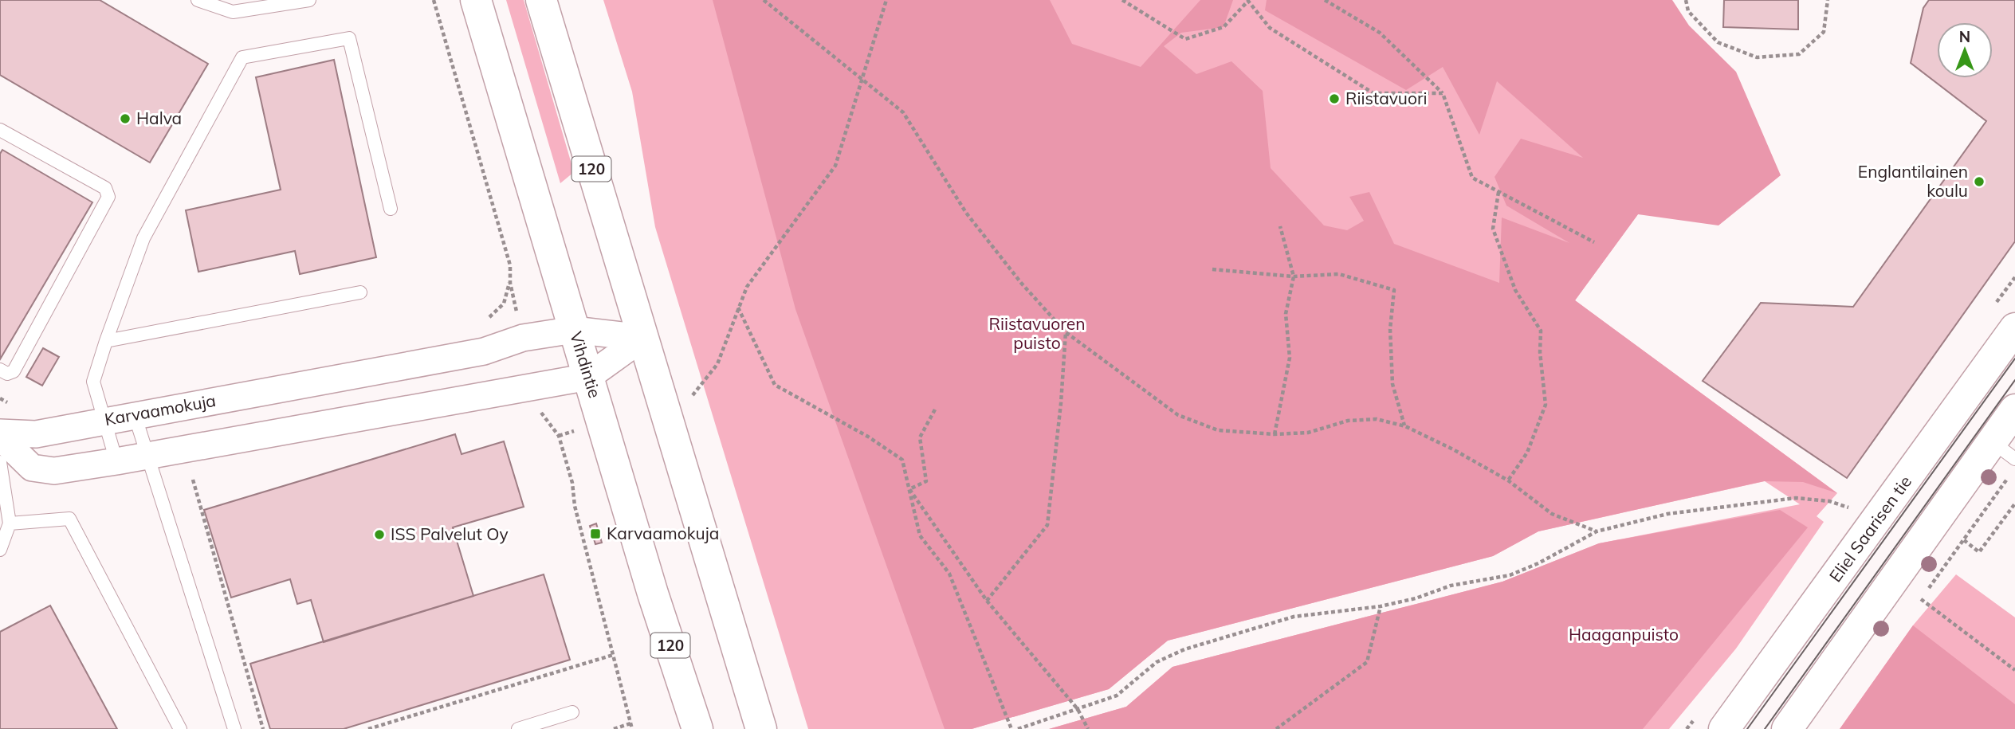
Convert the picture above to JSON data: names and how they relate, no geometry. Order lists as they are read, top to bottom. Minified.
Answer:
{"streets":{"main road":["120","Vihdintie","Eliel Saarisen tie"],"street":["Karvaamokuja"]},"crossings":[["120","Karvaamokuja"],["Vihdintie","Karvaamokuja"]],"parks":["Riistavuoren puisto","Haaganpuisto"],"places":{"other":["Riistavuori","Halva","Englantilainen koulu","ISS Palvelut Oy"],"transit":["Karvaamokuja"]},"north":"top"}
